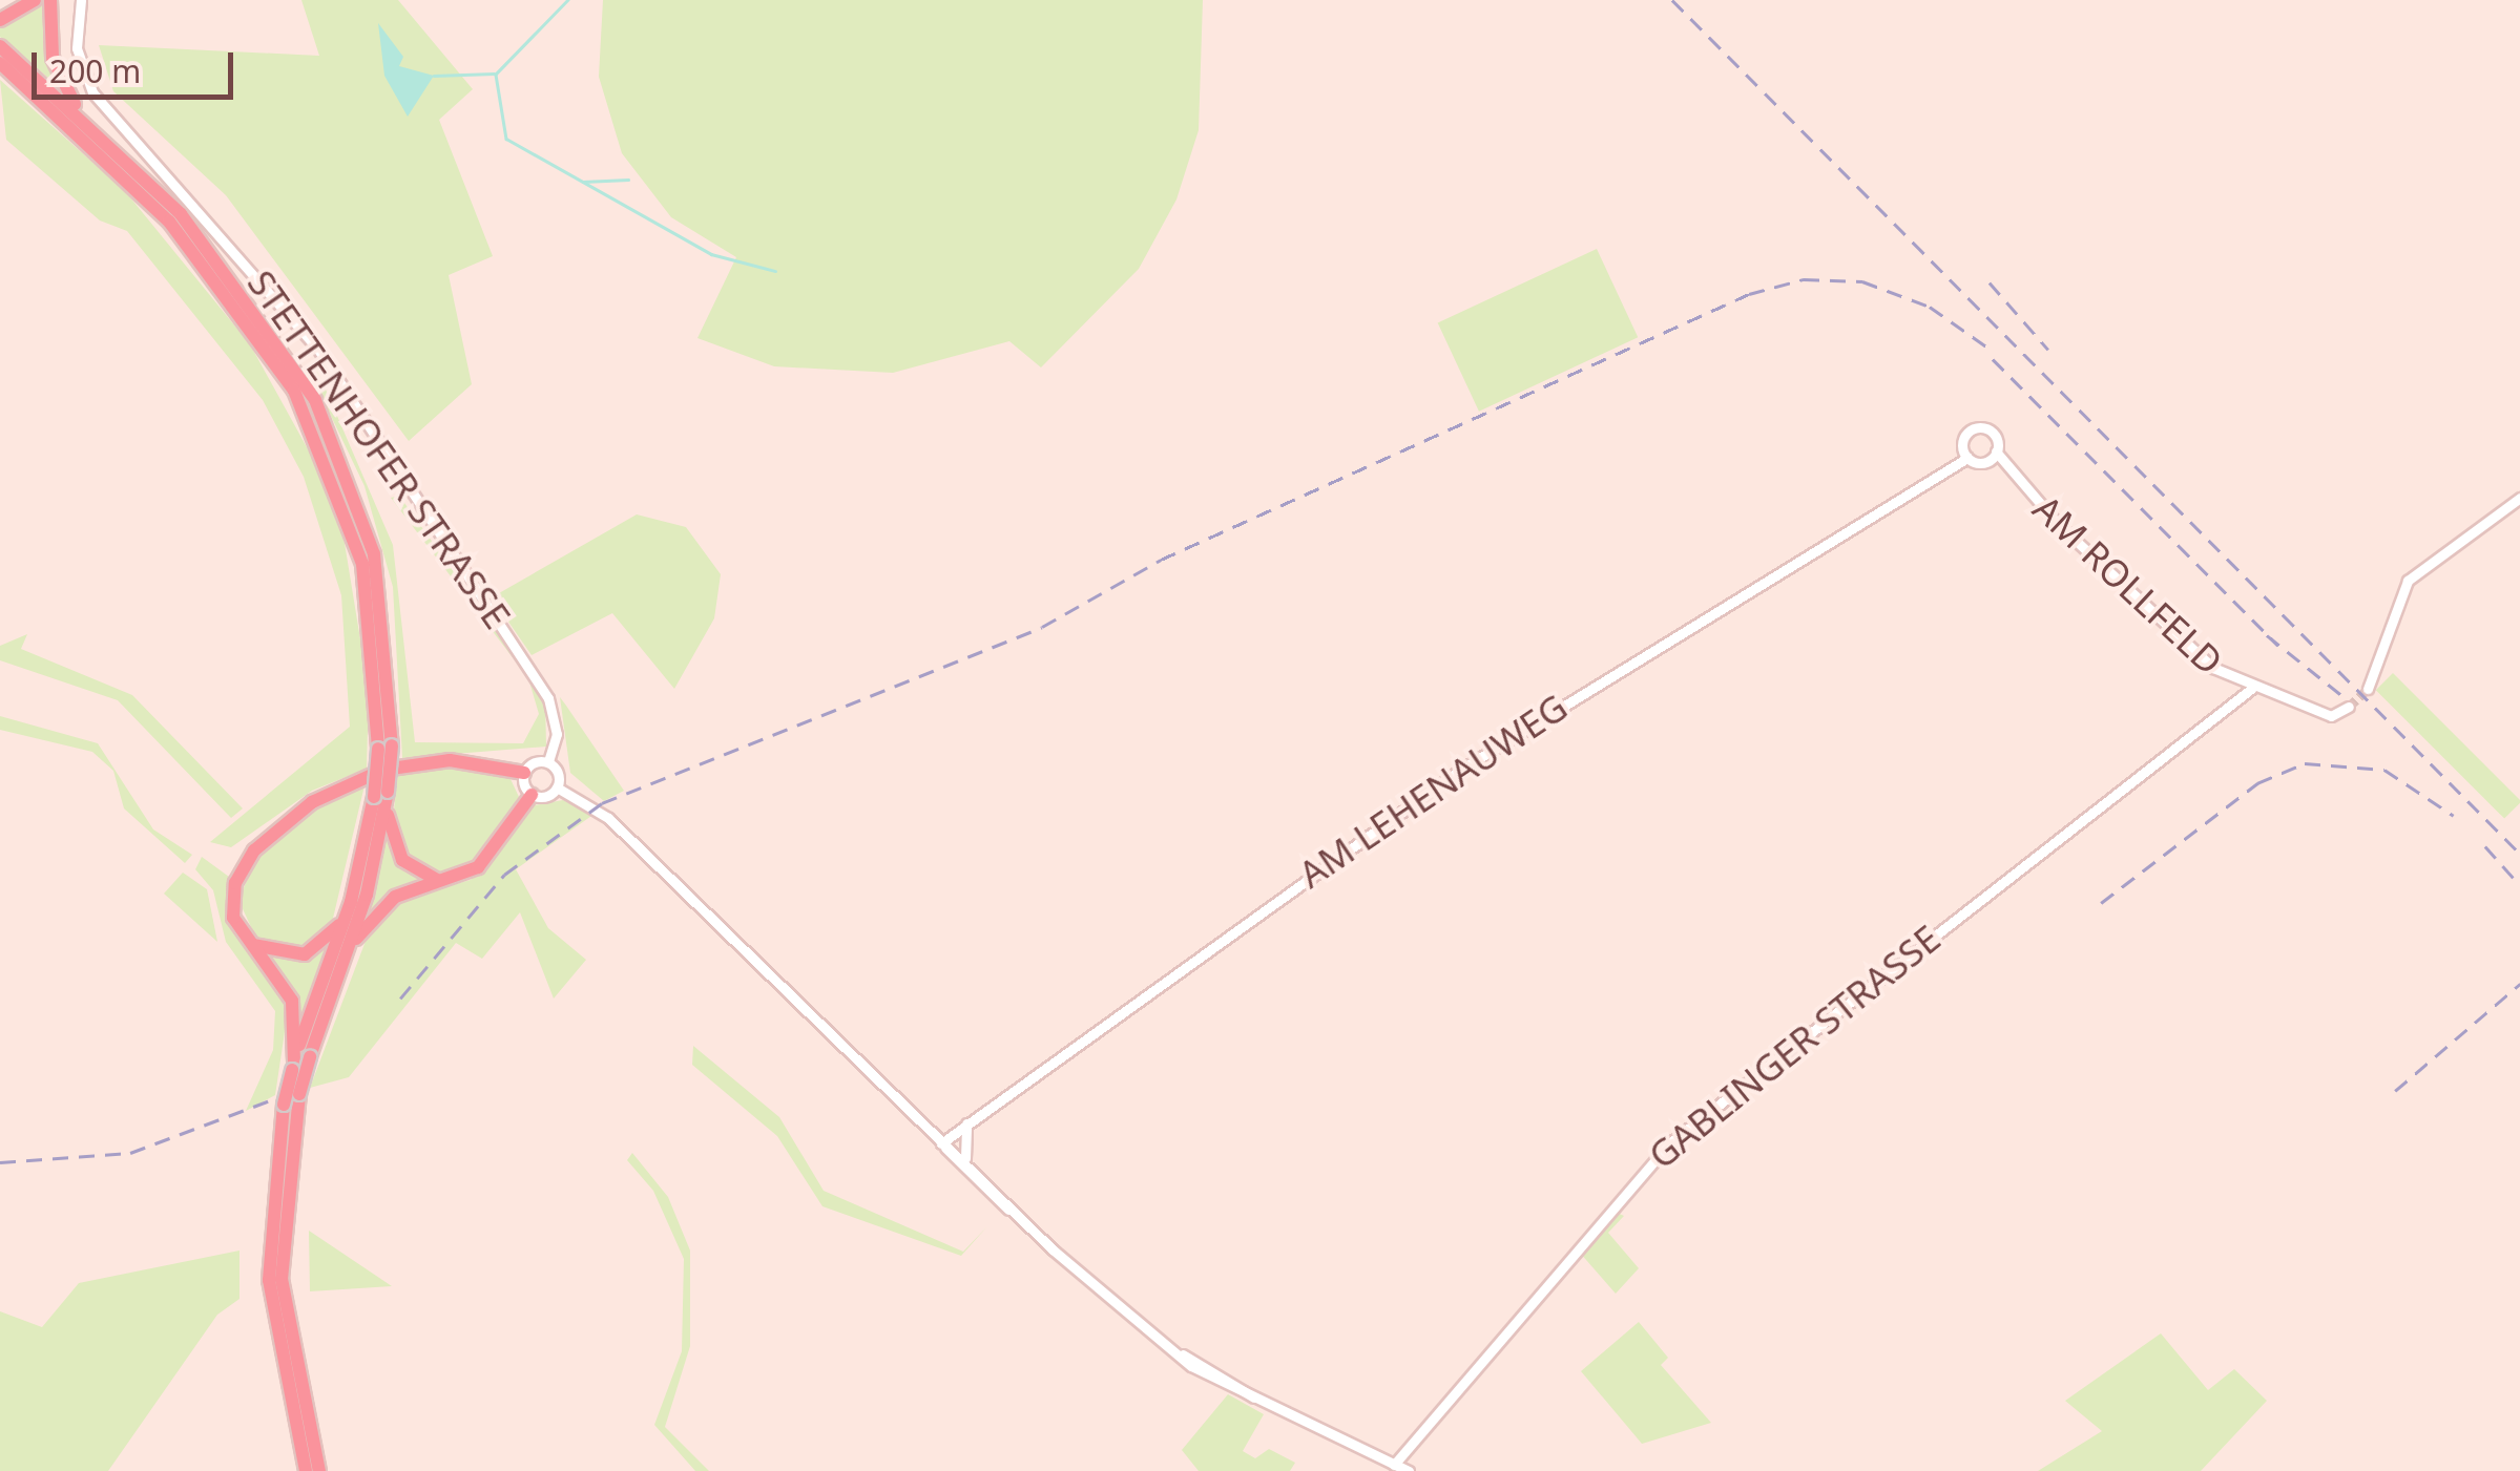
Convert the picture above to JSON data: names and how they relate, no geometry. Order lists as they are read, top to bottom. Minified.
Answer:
{"streets":{"street":["STETTENHOFER STRASSE","AM ROLLFELD","AM LEHENAUWEG","GABLINGER STRASSE"]},"crossings":[["AM ROLLFELD","AM LEHENAUWEG"],["AM ROLLFELD","GABLINGER STRASSE"]],"scale_bar":"200 m"}
